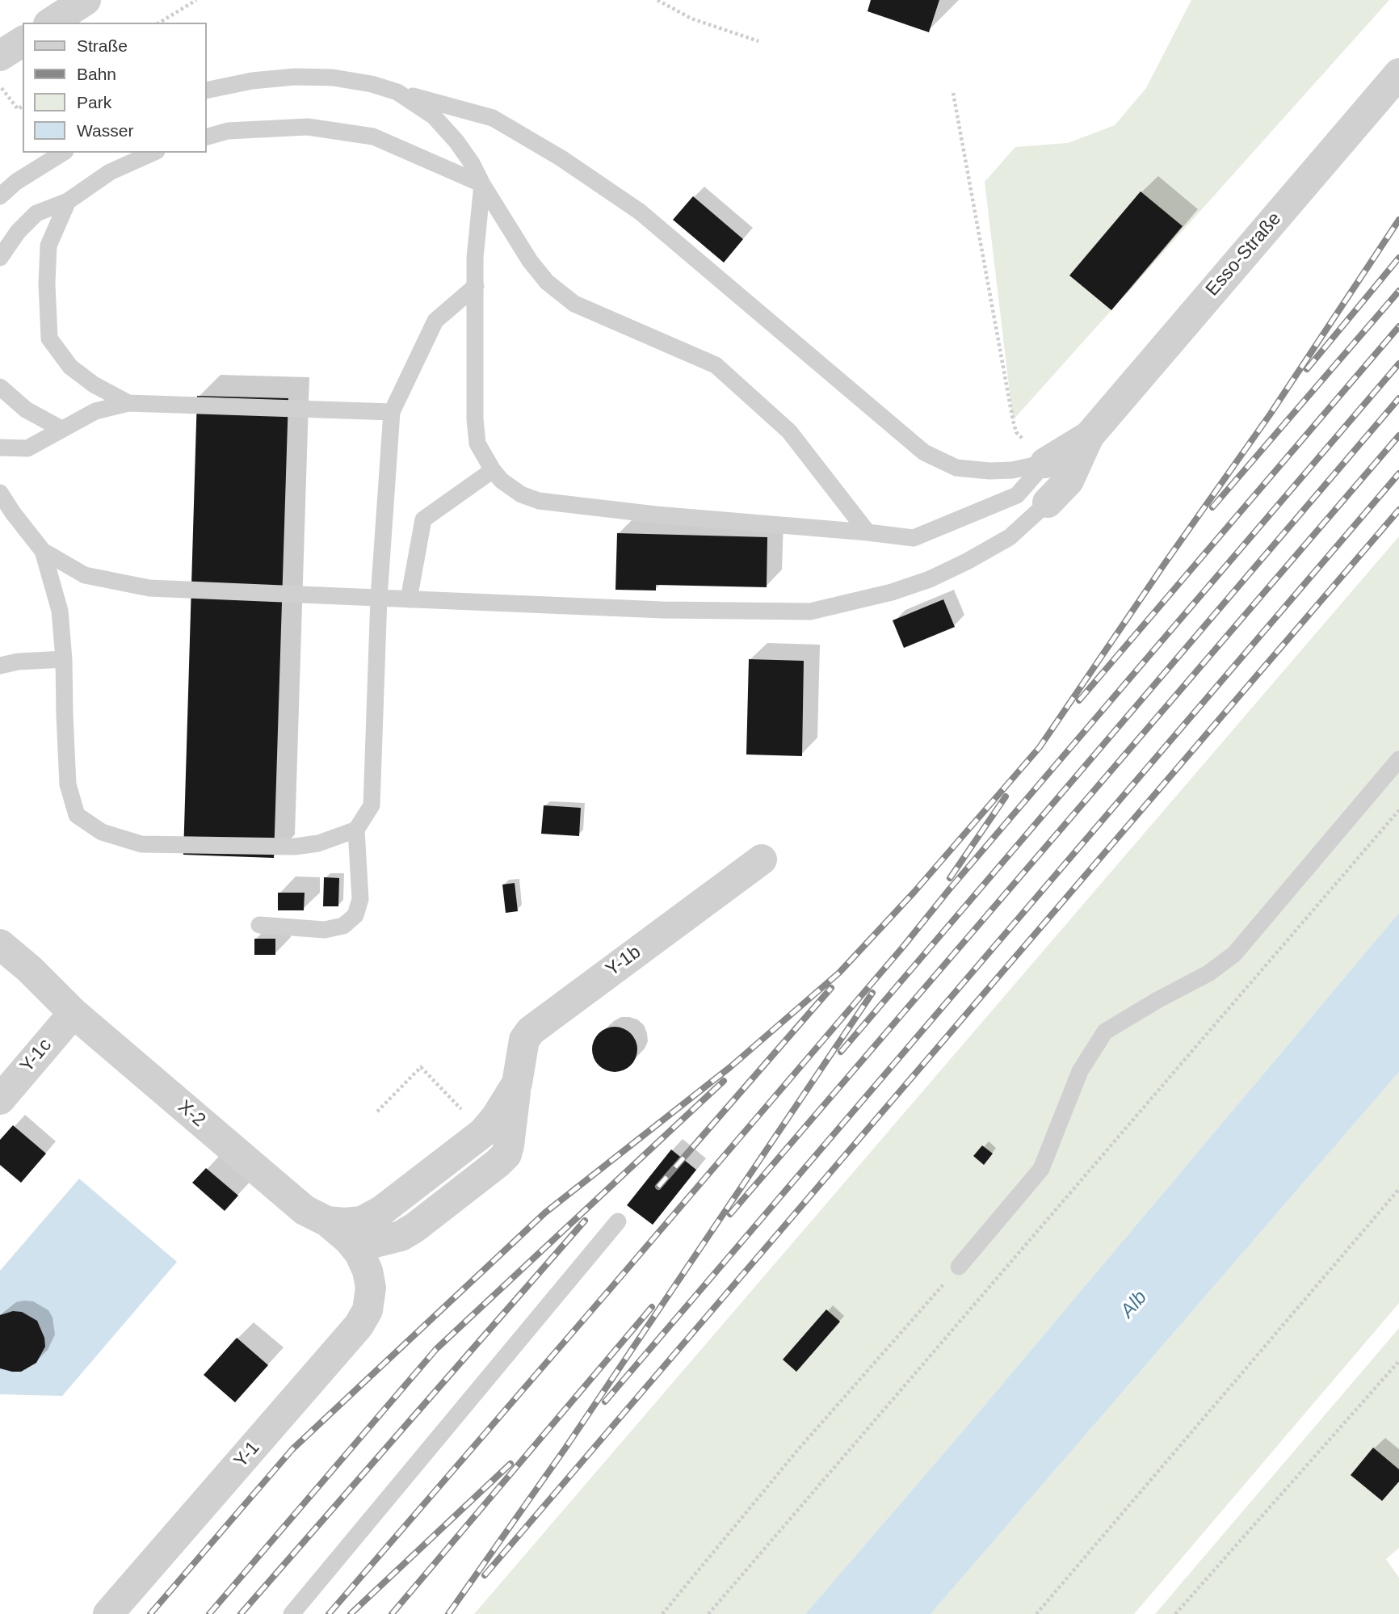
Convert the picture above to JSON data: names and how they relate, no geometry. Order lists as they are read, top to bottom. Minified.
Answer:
{"streets":{"street":["Esso-Straße","Y-1b","Y-1c","X-2","Y-1"]},"crossings":[["Y-1b","X-2"],["Y-1c","X-2"],["X-2","Y-1"]],"water":["Alb"],"legend":["Straße","Bahn","Park","Wasser"]}
